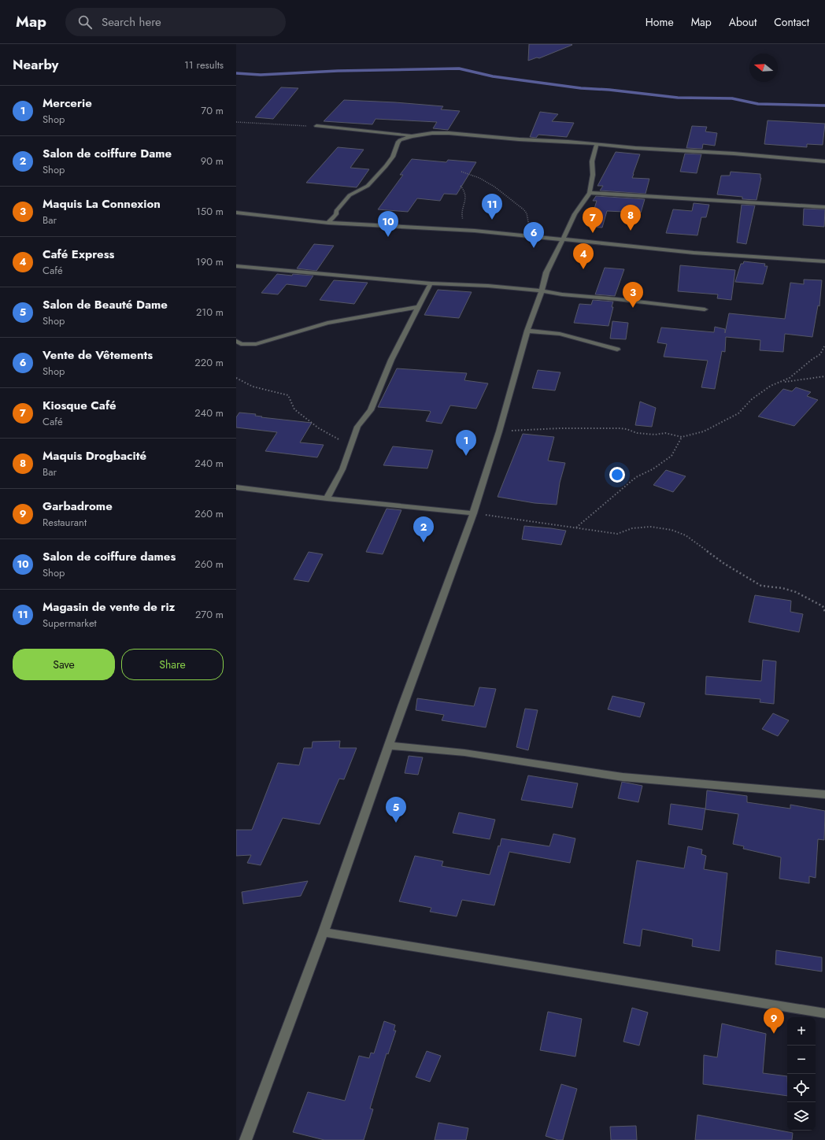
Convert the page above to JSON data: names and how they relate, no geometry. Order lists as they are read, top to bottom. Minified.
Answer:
{"north":"left","page":{"header":"Map","search":"Search here","nav":["Home","Map","About","Contact"],"heading":["Nearby","11 results"],"list":[{"mark":"1","name":"Mercerie","note":"Shop","value":"70 m"},{"mark":"2","name":"Salon de coiffure Dame","note":"Shop","value":"90 m"},{"mark":"3","name":"Maquis La Connexion","note":"Bar","value":"150 m"},{"mark":"4","name":"Café Express","note":"Café","value":"190 m"},{"mark":"5","name":"Salon de Beauté Dame","note":"Shop","value":"210 m"},{"mark":"6","name":"Vente de Vêtements","note":"Shop","value":"220 m"},{"mark":"7","name":"Kiosque Café","note":"Café","value":"240 m"},{"mark":"8","name":"Maquis Drogbacité","note":"Bar","value":"240 m"},{"mark":"9","name":"Garbadrome","note":"Restaurant","value":"260 m"},{"mark":"10","name":"Salon de coiffure dames","note":"Shop","value":"260 m"},{"mark":"11","name":"Magasin de vente de riz","note":"Supermarket","value":"270 m"}],"pins":["11","8","7","10","6","4","3","1","2","5","9"],"buttons":["Save","Share"],"map_buttons":["+","−"]}}
